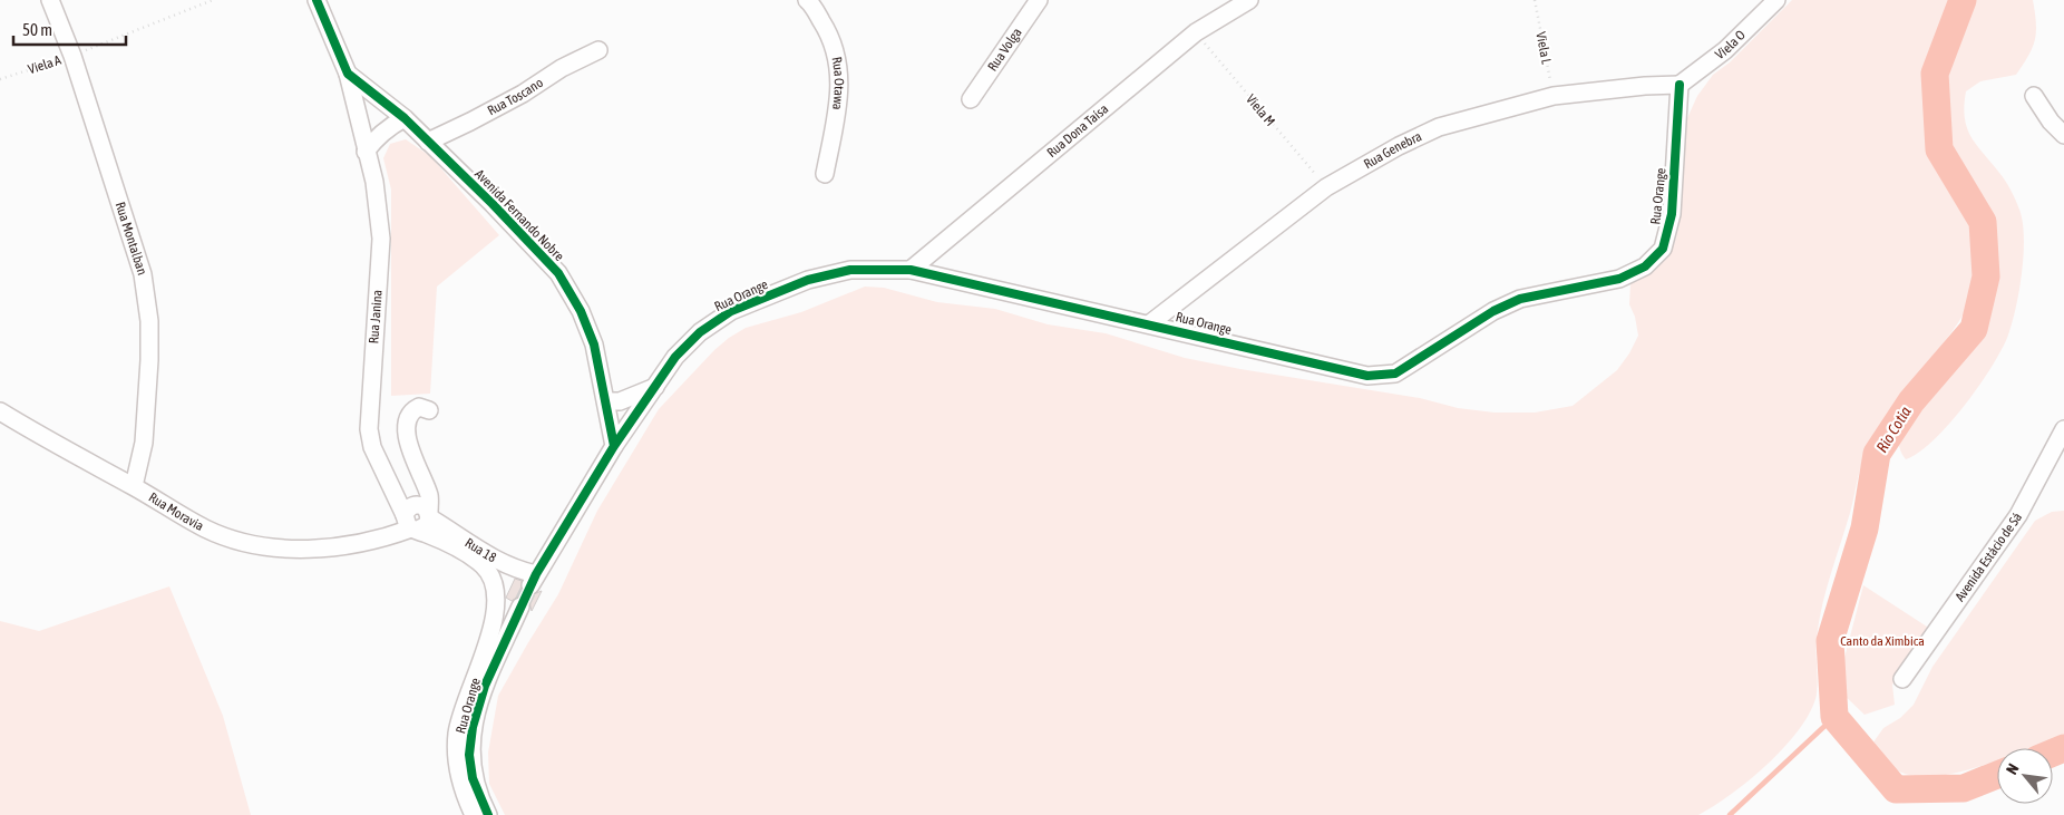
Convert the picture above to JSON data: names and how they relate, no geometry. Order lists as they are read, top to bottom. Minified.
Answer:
{"streets":{"street":["Viela O","Rua Volga","Rua Otawa","Rua Toscano","Rua Dona Taísa","Rua Genebra","Rua Orange","Avenida Fernando Nobre","Rua Montalban","Rua Janina","Rua Moravia","Rua 18","Avenida Estácio de Sá"],"path":["Viela L","Viela A","Viela M"]},"crossings":[["Viela O","Rua Genebra"],["Viela O","Rua Orange"],["Viela L","Rua Genebra"],["Viela A","Rua Montalban"],["Rua Toscano","Avenida Fernando Nobre"],["Viela M","Rua Dona Taísa"],["Viela M","Rua Genebra"],["Rua Dona Taísa","Rua Orange"],["Rua Genebra","Rua Orange"],["Rua Orange","Avenida Fernando Nobre"],["Rua Orange","Rua 18"],["Avenida Fernando Nobre","Rua Janina"],["Avenida Fernando Nobre","Rua 18"],["Rua Montalban","Rua Moravia"],["Rua Janina","Rua Moravia"],["Rua Janina","Rua 18"],["Rua Moravia","Rua 18"]],"water":["Rio Cotia"],"parks":["Canto da Ximbica"],"scale_bar":"50 m","north":"top left"}
